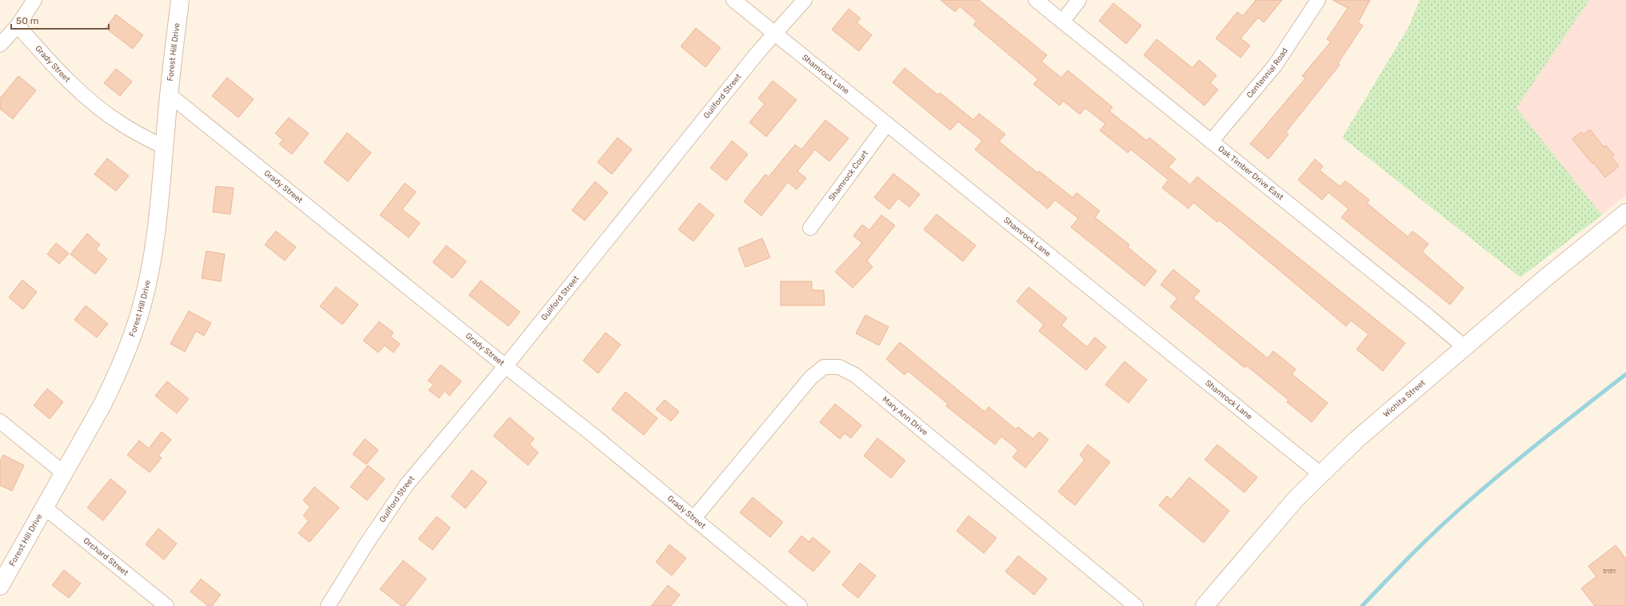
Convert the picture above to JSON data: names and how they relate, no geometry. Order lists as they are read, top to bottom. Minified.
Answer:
{"streets":{"street":["Forest Hill Drive","Grady Street","Centennial Road","Shamrock Lane","Guilford Street","Oak Timber Drive East","Shamrock Court","Wichita Street","Mary Ann Drive","Orchard Street"]},"crossings":[["Forest Hill Drive","Grady Street"],["Forest Hill Drive","Orchard Street"],["Grady Street","Guilford Street"],["Grady Street","Mary Ann Drive"],["Centennial Road","Oak Timber Drive East"],["Shamrock Lane","Guilford Street"],["Shamrock Lane","Shamrock Court"],["Shamrock Lane","Wichita Street"],["Oak Timber Drive East","Wichita Street"]],"house_numbers":["5151"],"scale_bar":"50 m"}
